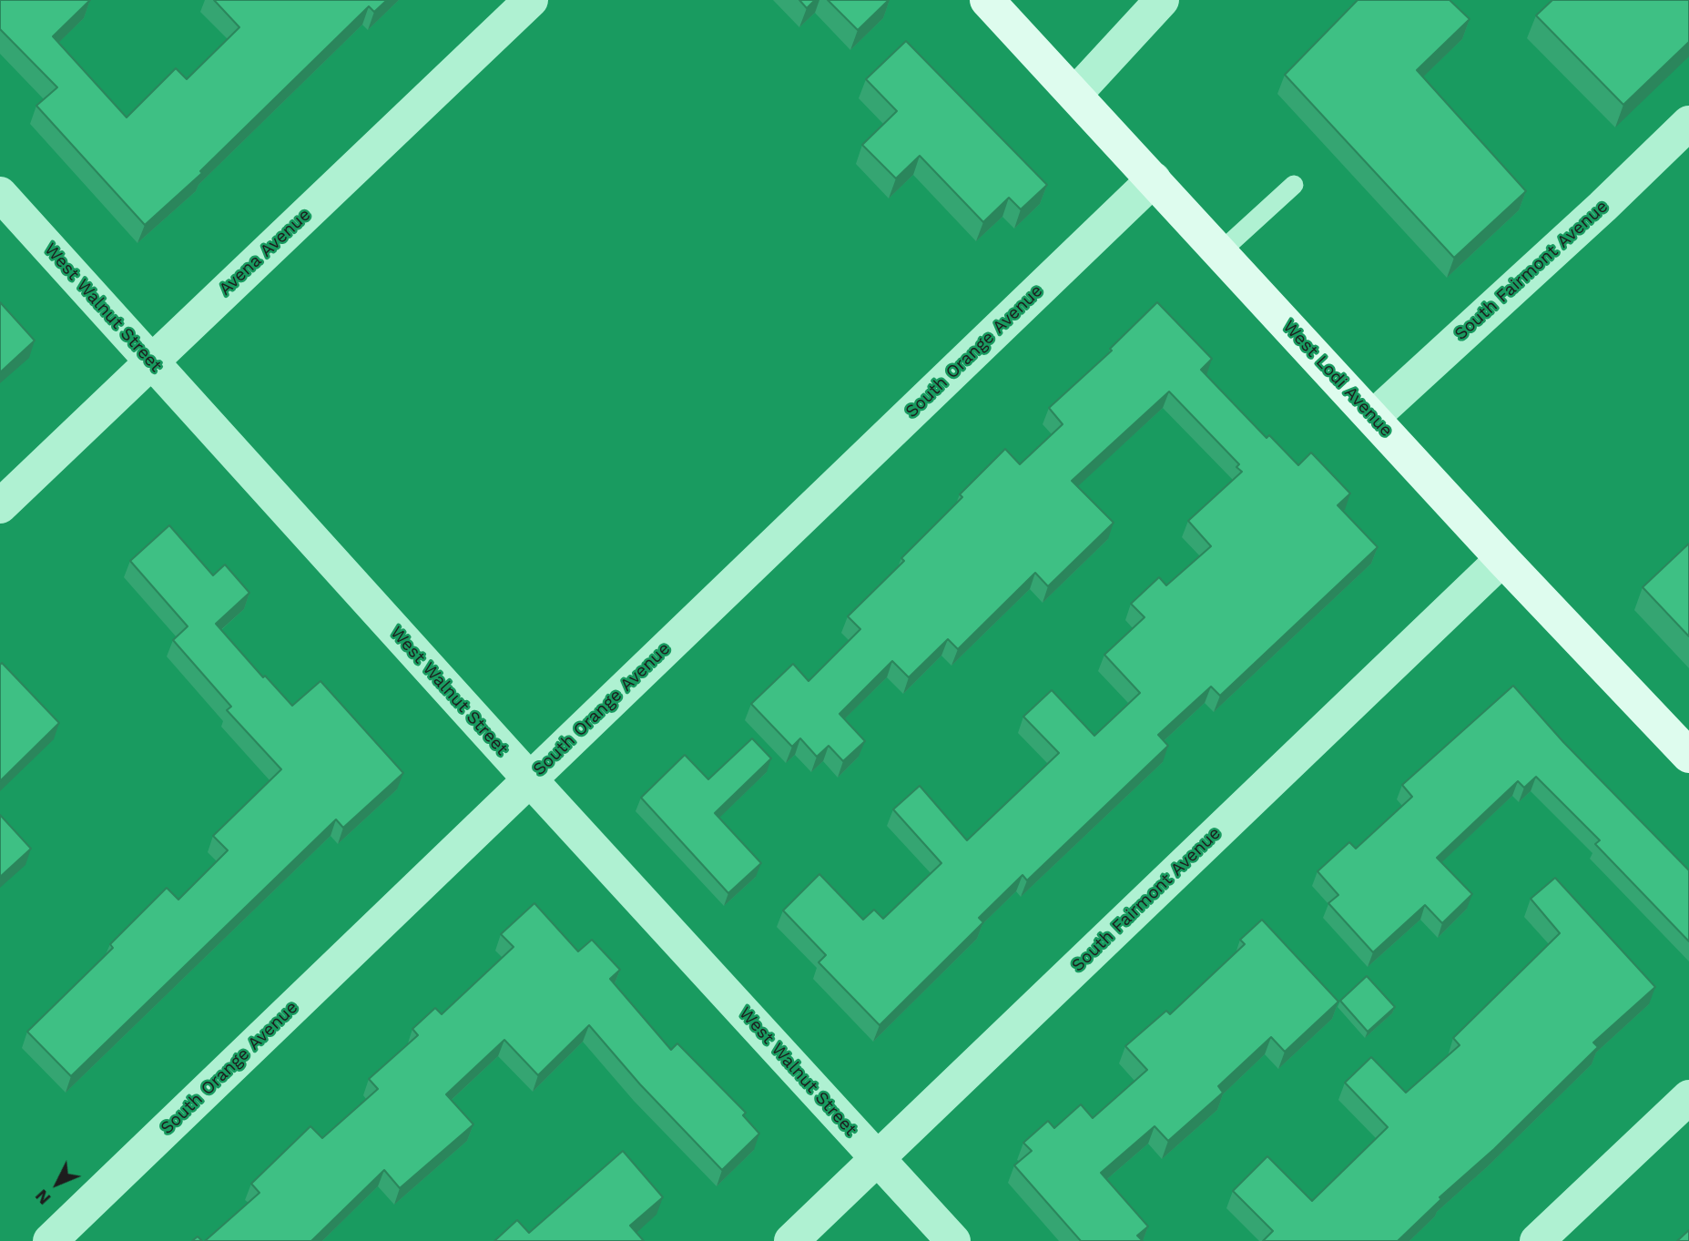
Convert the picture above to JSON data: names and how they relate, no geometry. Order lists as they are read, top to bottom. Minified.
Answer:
{"streets":{"main road":["West Lodi Avenue"],"street":["Avena Avenue","South Fairmont Avenue","West Walnut Street","South Orange Avenue"]},"crossings":[["Avena Avenue","West Walnut Street"],["South Fairmont Avenue","West Walnut Street"],["South Fairmont Avenue","West Lodi Avenue"],["West Walnut Street","South Orange Avenue"],["South Orange Avenue","West Lodi Avenue"]],"north":"bottom left"}
